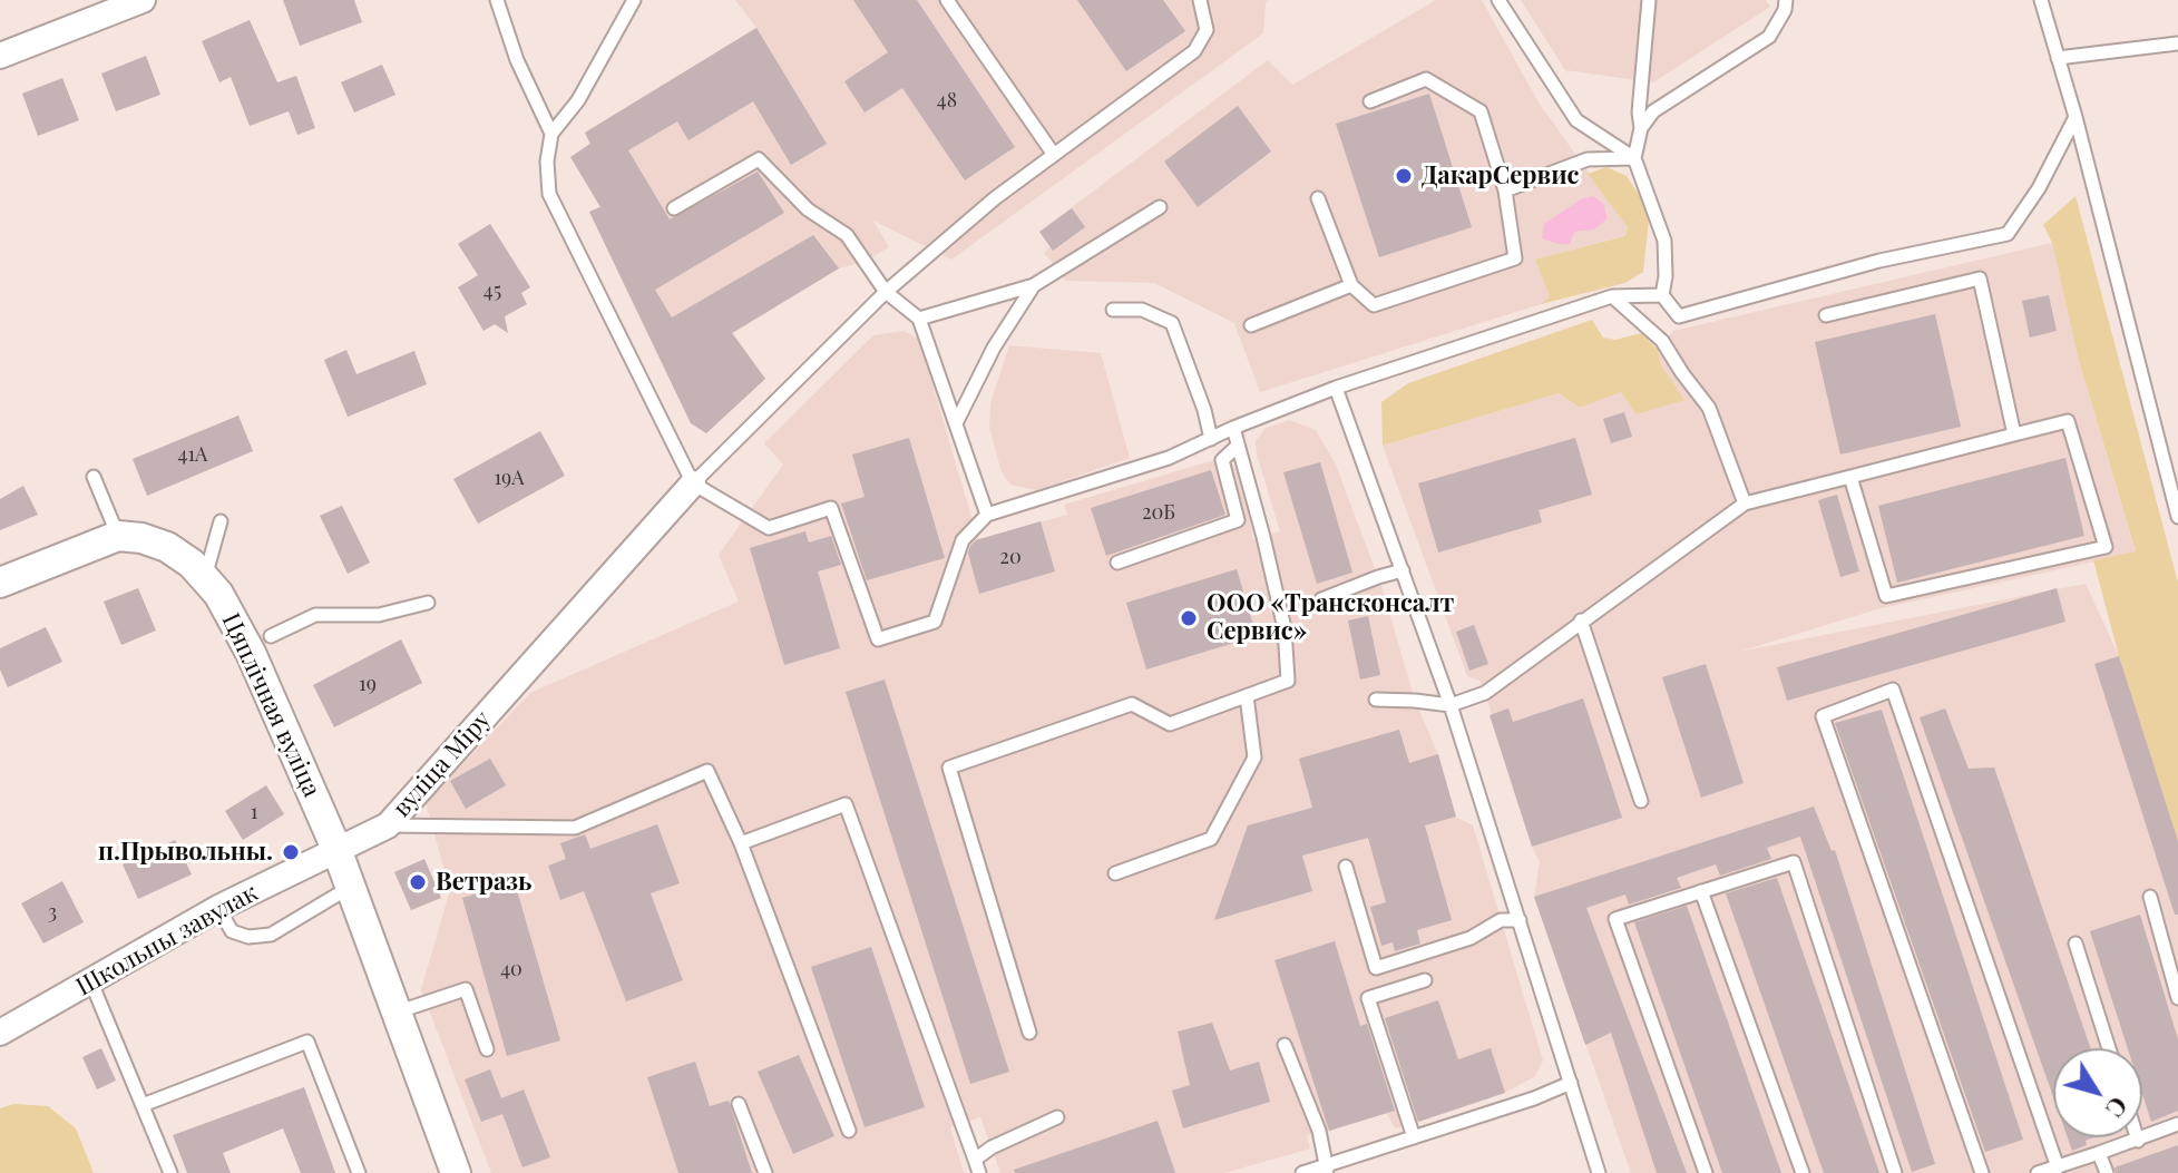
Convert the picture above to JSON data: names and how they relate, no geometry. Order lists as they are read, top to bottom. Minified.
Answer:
{"streets":{"street":["Цяплічная вуліца","вуліца Міру","Школьны завулак"]},"crossings":[["Цяплічная вуліца","вуліца Міру"],["Цяплічная вуліца","Школьны завулак"],["вуліца Міру","Школьны завулак"]],"places":["ДакарСервис","ООО «Трансконсалт Сервис»","п.Прывольны.","Ветразь"],"house_numbers":["48","45","41А","19А","20Б","20","19","1","3","40"],"north":"bottom right"}
